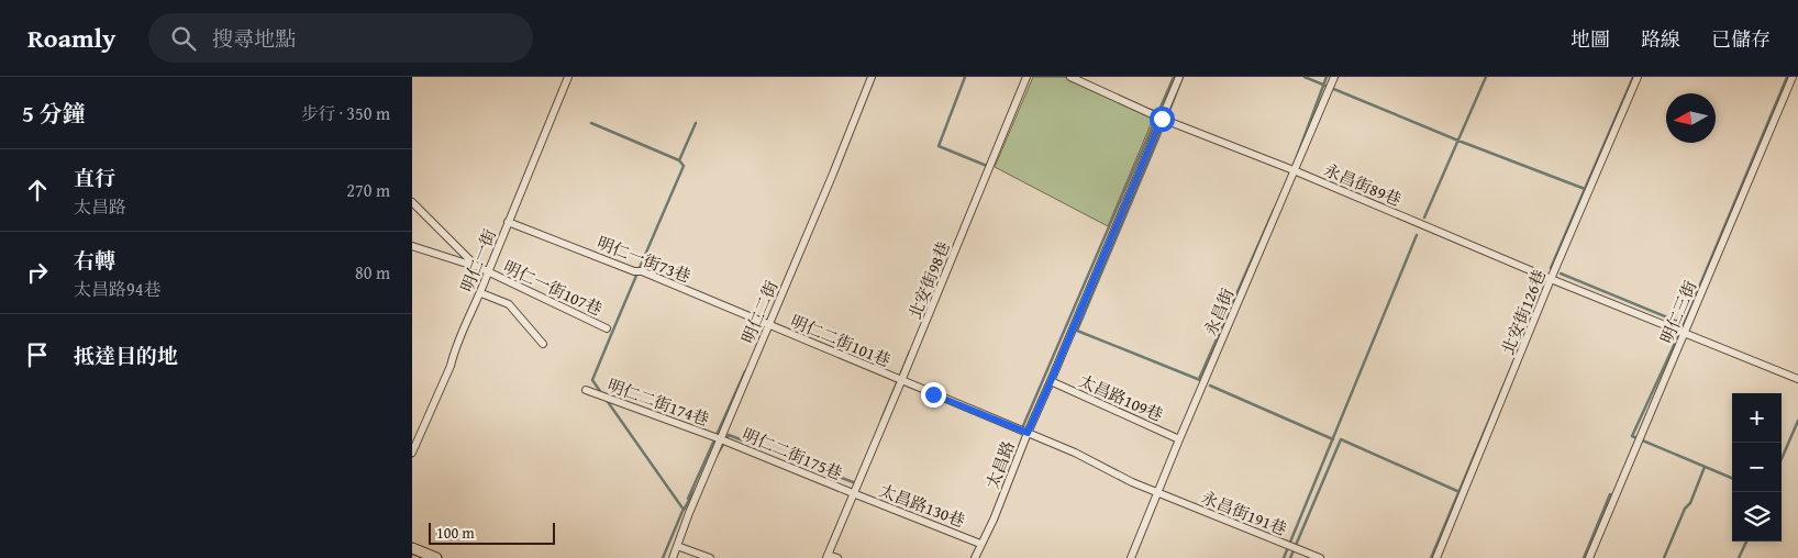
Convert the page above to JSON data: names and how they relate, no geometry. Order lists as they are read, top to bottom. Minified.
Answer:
{"streets":{"street":["永昌街89巷","明仁一街73巷","明仁一街","北安街98巷","明仁一街107巷","明仁二街","永昌街","北安街126巷","明仁三街","明仁二街101巷","太昌路109巷","明仁二街174巷","明仁二街175巷","太昌路","太昌路130巷","永昌街191巷"]},"crossings":[["永昌街89巷","永昌街"],["永昌街89巷","北安街126巷"],["永昌街89巷","明仁三街"],["永昌街89巷","太昌路"],["明仁一街73巷","明仁一街"],["明仁一街73巷","明仁二街"],["明仁一街73巷","明仁二街101巷"],["明仁一街","明仁一街107巷"],["北安街98巷","明仁二街101巷"],["北安街98巷","明仁二街175巷"],["北安街98巷","太昌路130巷"],["明仁二街","明仁二街101巷"],["明仁二街","明仁二街174巷"],["明仁二街","明仁二街175巷"],["永昌街","太昌路109巷"],["永昌街","永昌街191巷"],["明仁二街101巷","太昌路"],["明仁二街101巷","永昌街191巷"],["太昌路109巷","太昌路"],["明仁二街174巷","明仁二街175巷"],["明仁二街175巷","太昌路130巷"],["太昌路","太昌路130巷"],["太昌路","永昌街191巷"]],"scale_bar":"100 m","north":"left","page":{"header":"Roamly","search":"搜尋地點","nav":["地圖","路線","已儲存"],"heading":["5 分鐘","步行 · 350 m"],"list":[["直行","太昌路","270 m"],["右轉","太昌路94巷","80 m"],"抵達目的地"],"map_buttons":["+","−"],"scale":"100 m"}}
